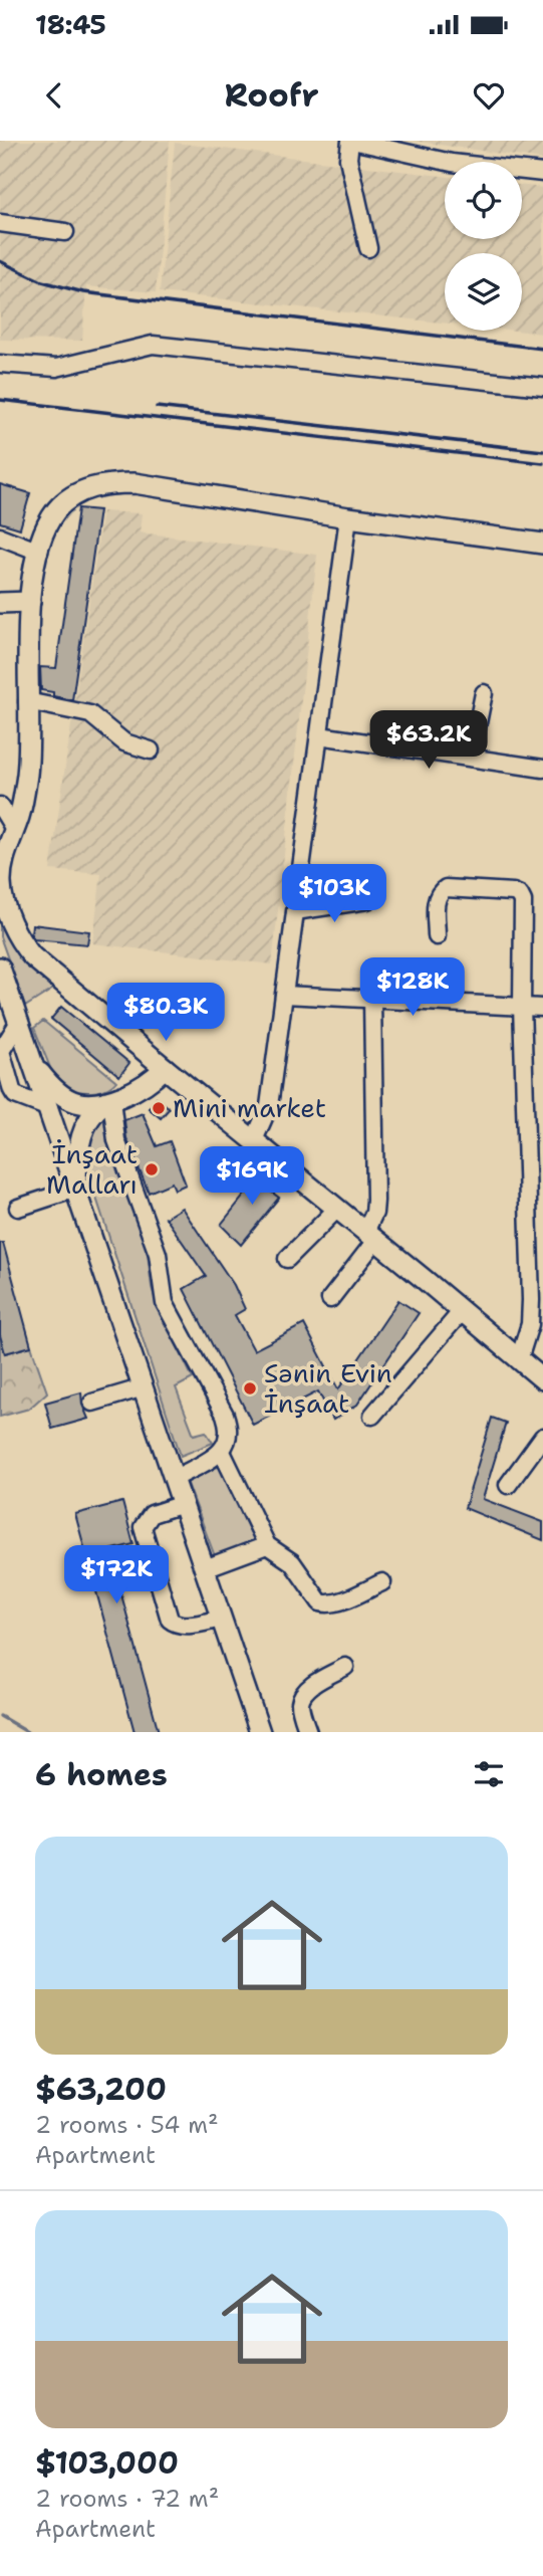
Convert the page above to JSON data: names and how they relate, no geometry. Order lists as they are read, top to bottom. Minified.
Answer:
{"places":["Mini market","İnşaat Malları","Sənin Evin İnşaat"],"page":{"status":"18:45","header":"Roofr","price":["$63.2K","$103K","$128K","$80.3K","$169K","$172K"],"heading":"6 homes","list":[{"name":"$63,200","note":"2 rooms · 54 m² · Apartment"},{"name":"$103,000","note":"2 rooms · 72 m² · Apartment"}]}}
